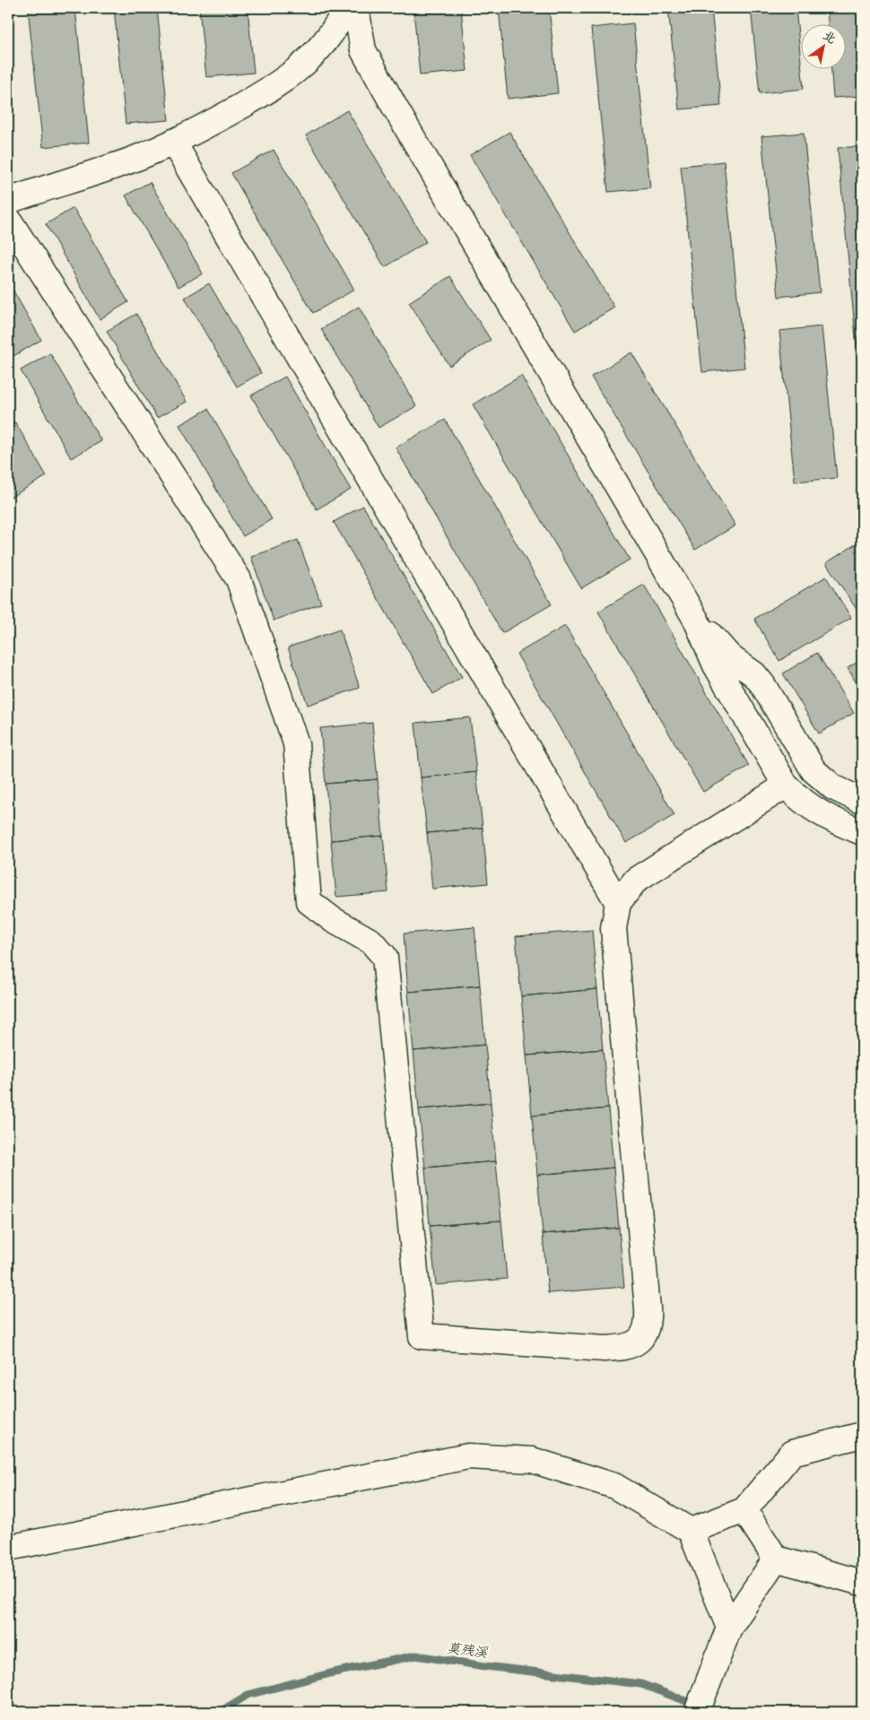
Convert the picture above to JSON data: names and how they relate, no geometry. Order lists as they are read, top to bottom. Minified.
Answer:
{"water":["莫残溪"],"north":"top right"}
